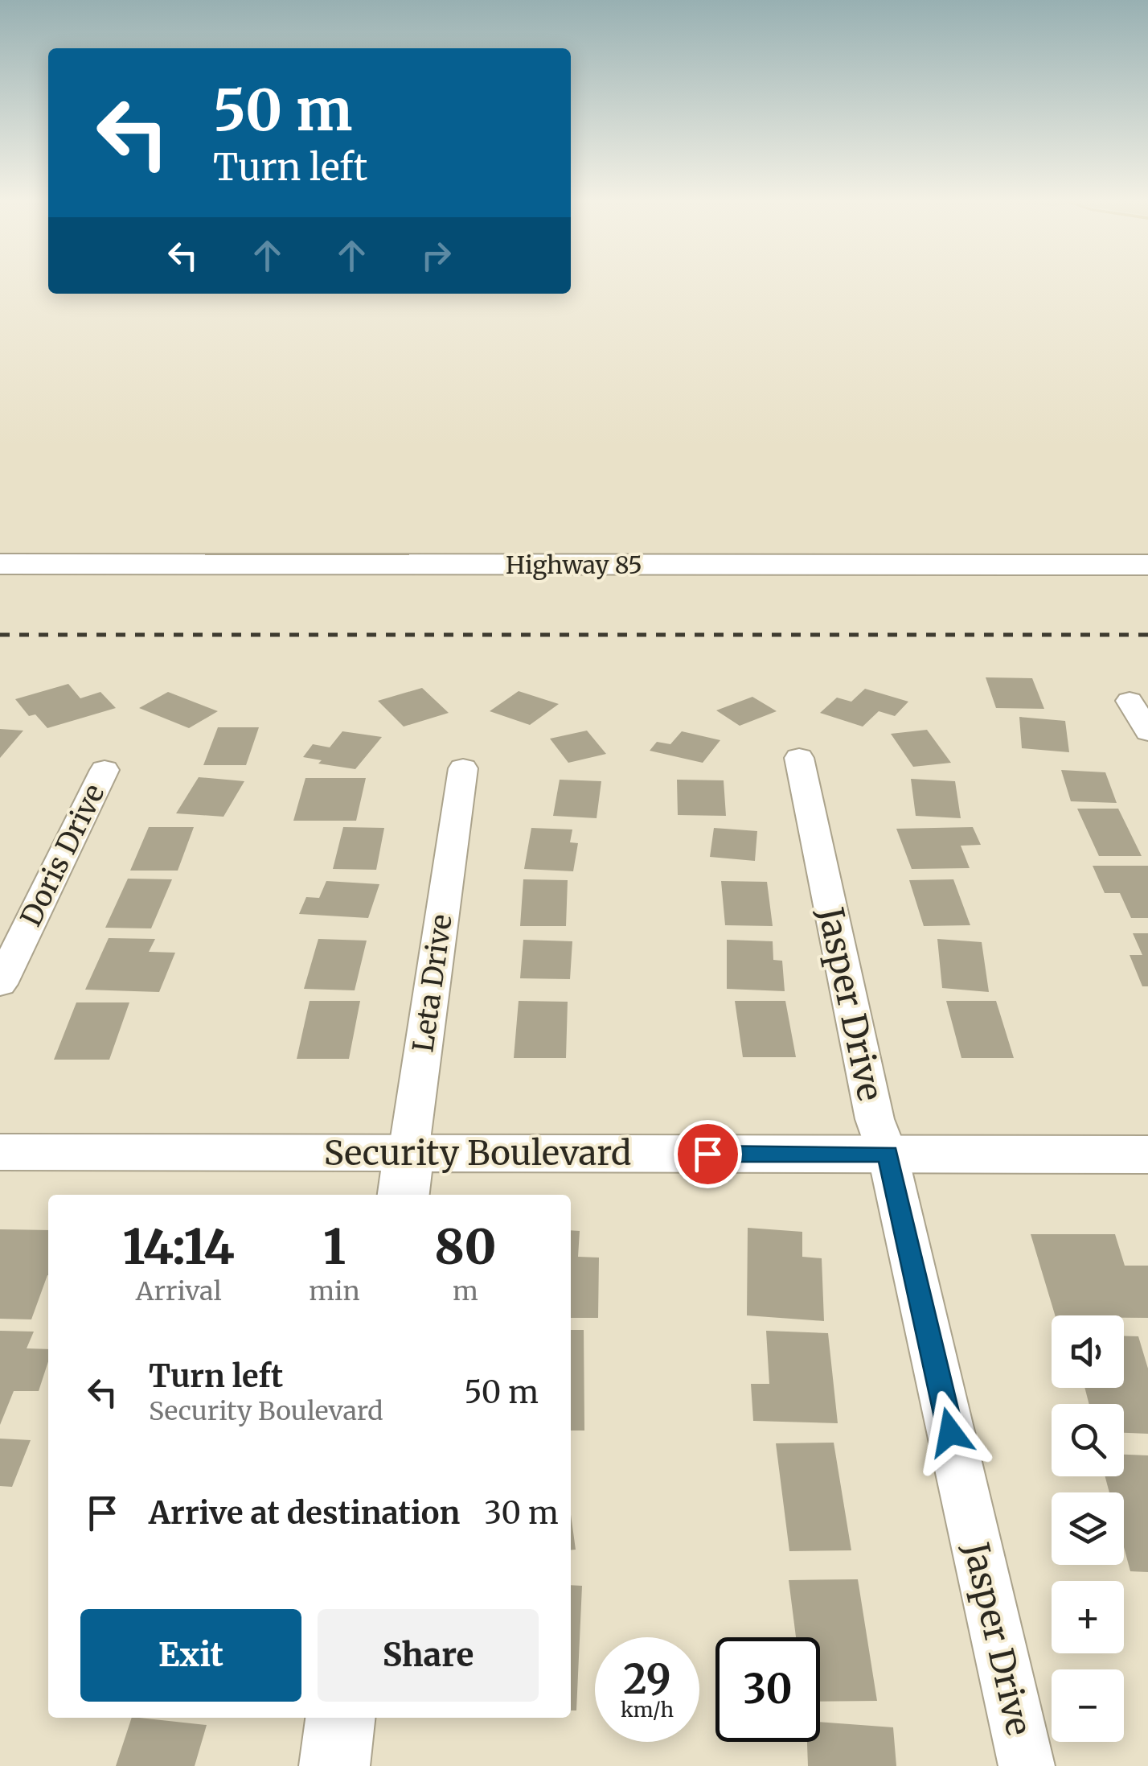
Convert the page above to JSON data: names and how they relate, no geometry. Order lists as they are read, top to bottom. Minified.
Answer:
{"streets":{"main road":["Highway 85"],"street":["Doris Drive","Leta Drive","Jasper Drive","Security Boulevard"]},"crossings":[["Leta Drive","Security Boulevard"],["Jasper Drive","Security Boulevard"]],"page":{"turn":["50 m","Turn left"],"eta":["14:14","Arrival","1","min","80","m"],"map_buttons":["+","−"],"list":[{"name":"Turn left","note":"Security Boulevard","value":"50 m"},{"name":"Arrive at destination","value":"30 m"}],"buttons":["Exit","Share"],"speed":"29 km/h","limit":"30"}}
